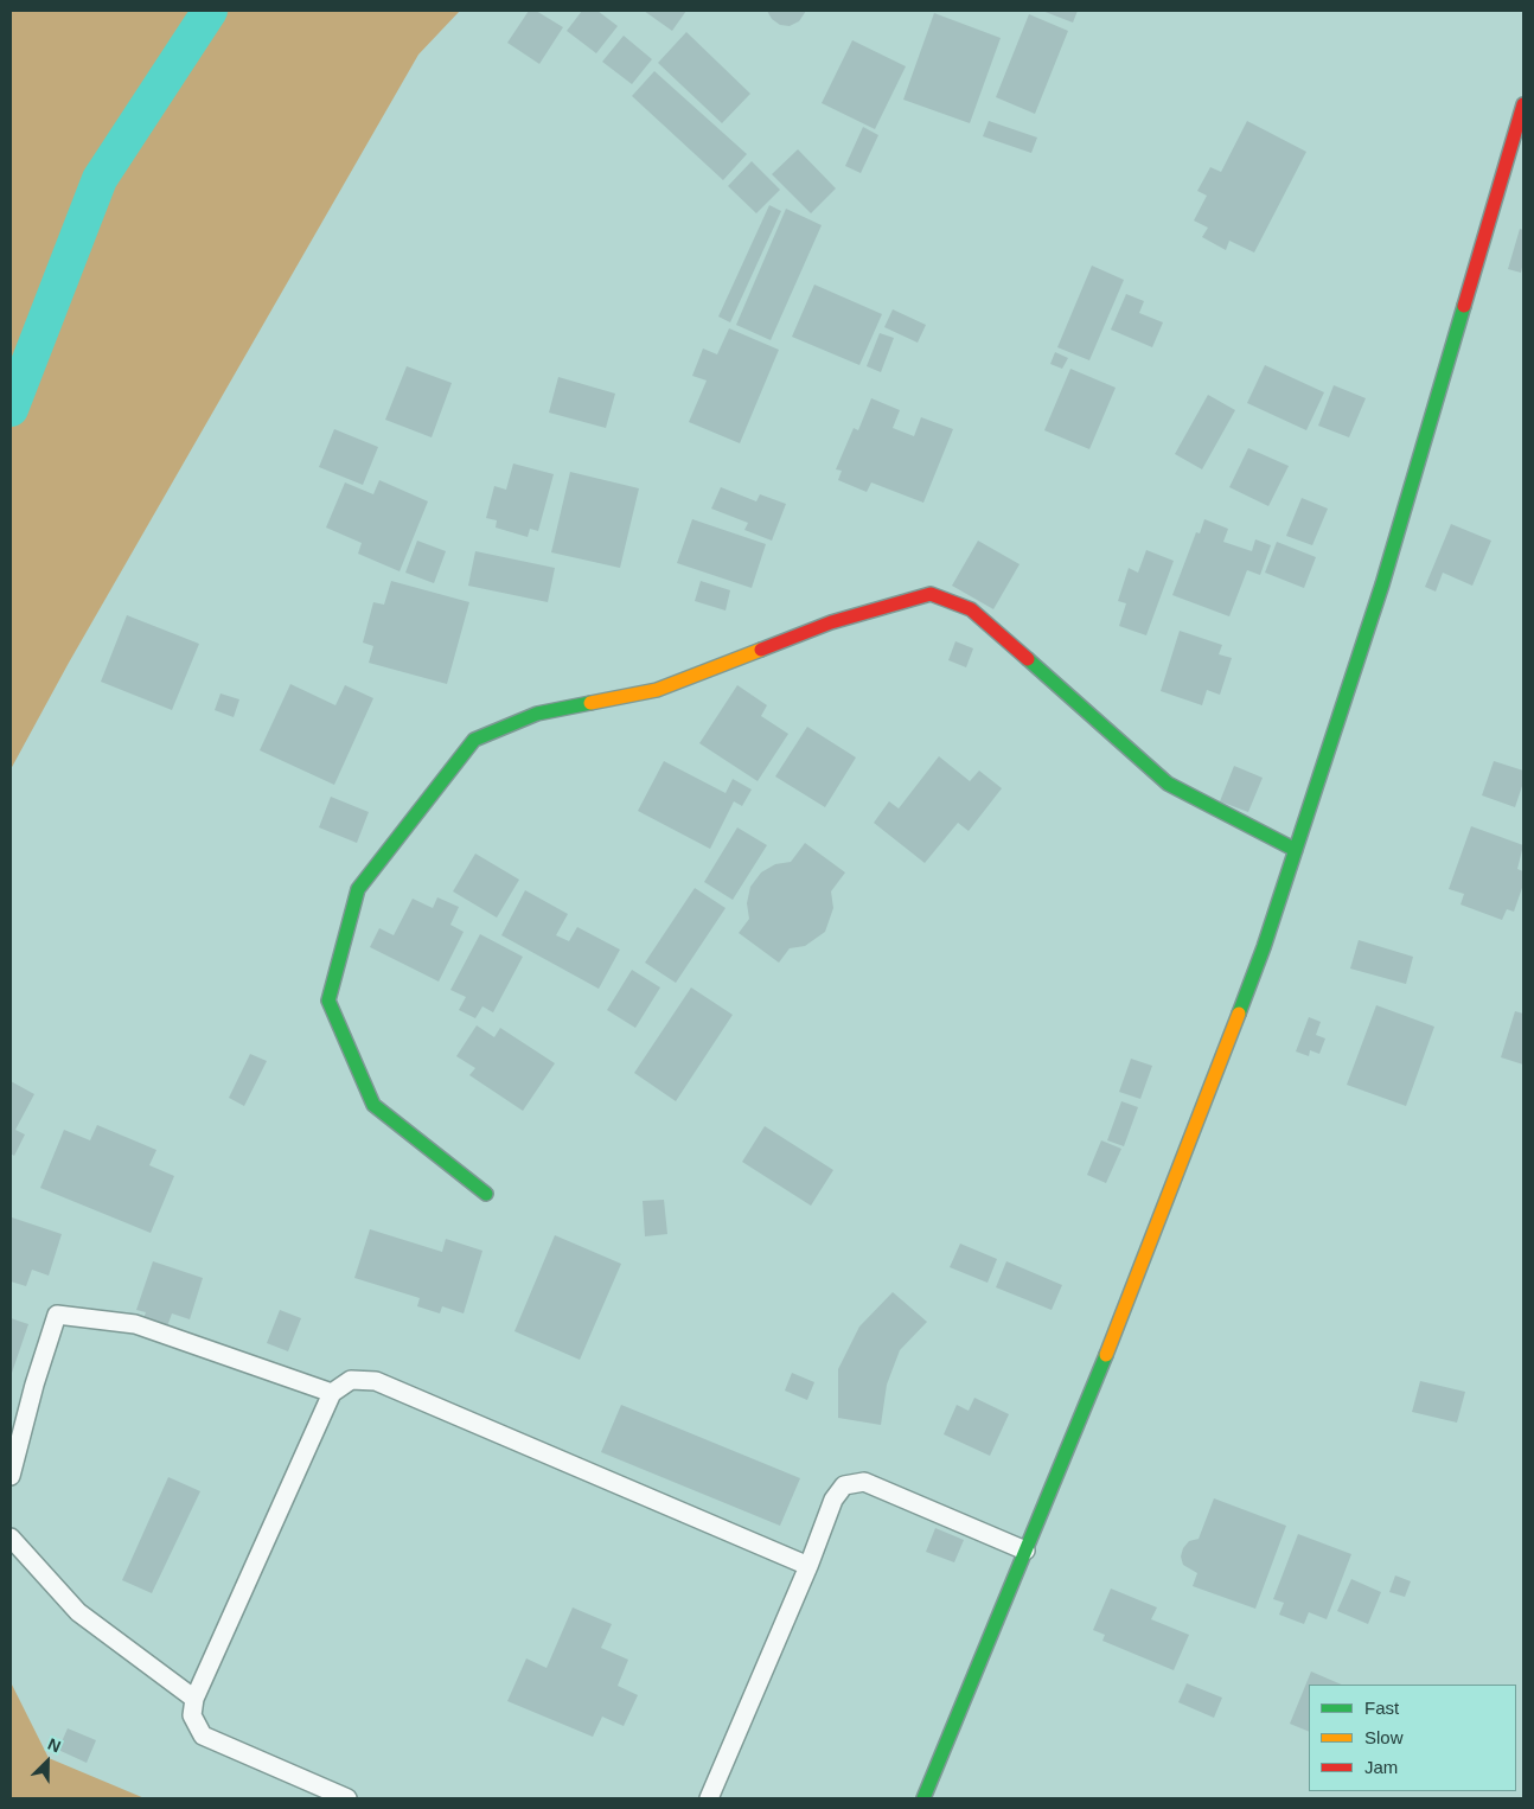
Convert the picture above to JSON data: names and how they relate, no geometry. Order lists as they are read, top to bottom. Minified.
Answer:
{"legend":["Fast","Slow","Jam"],"north":"top right"}
